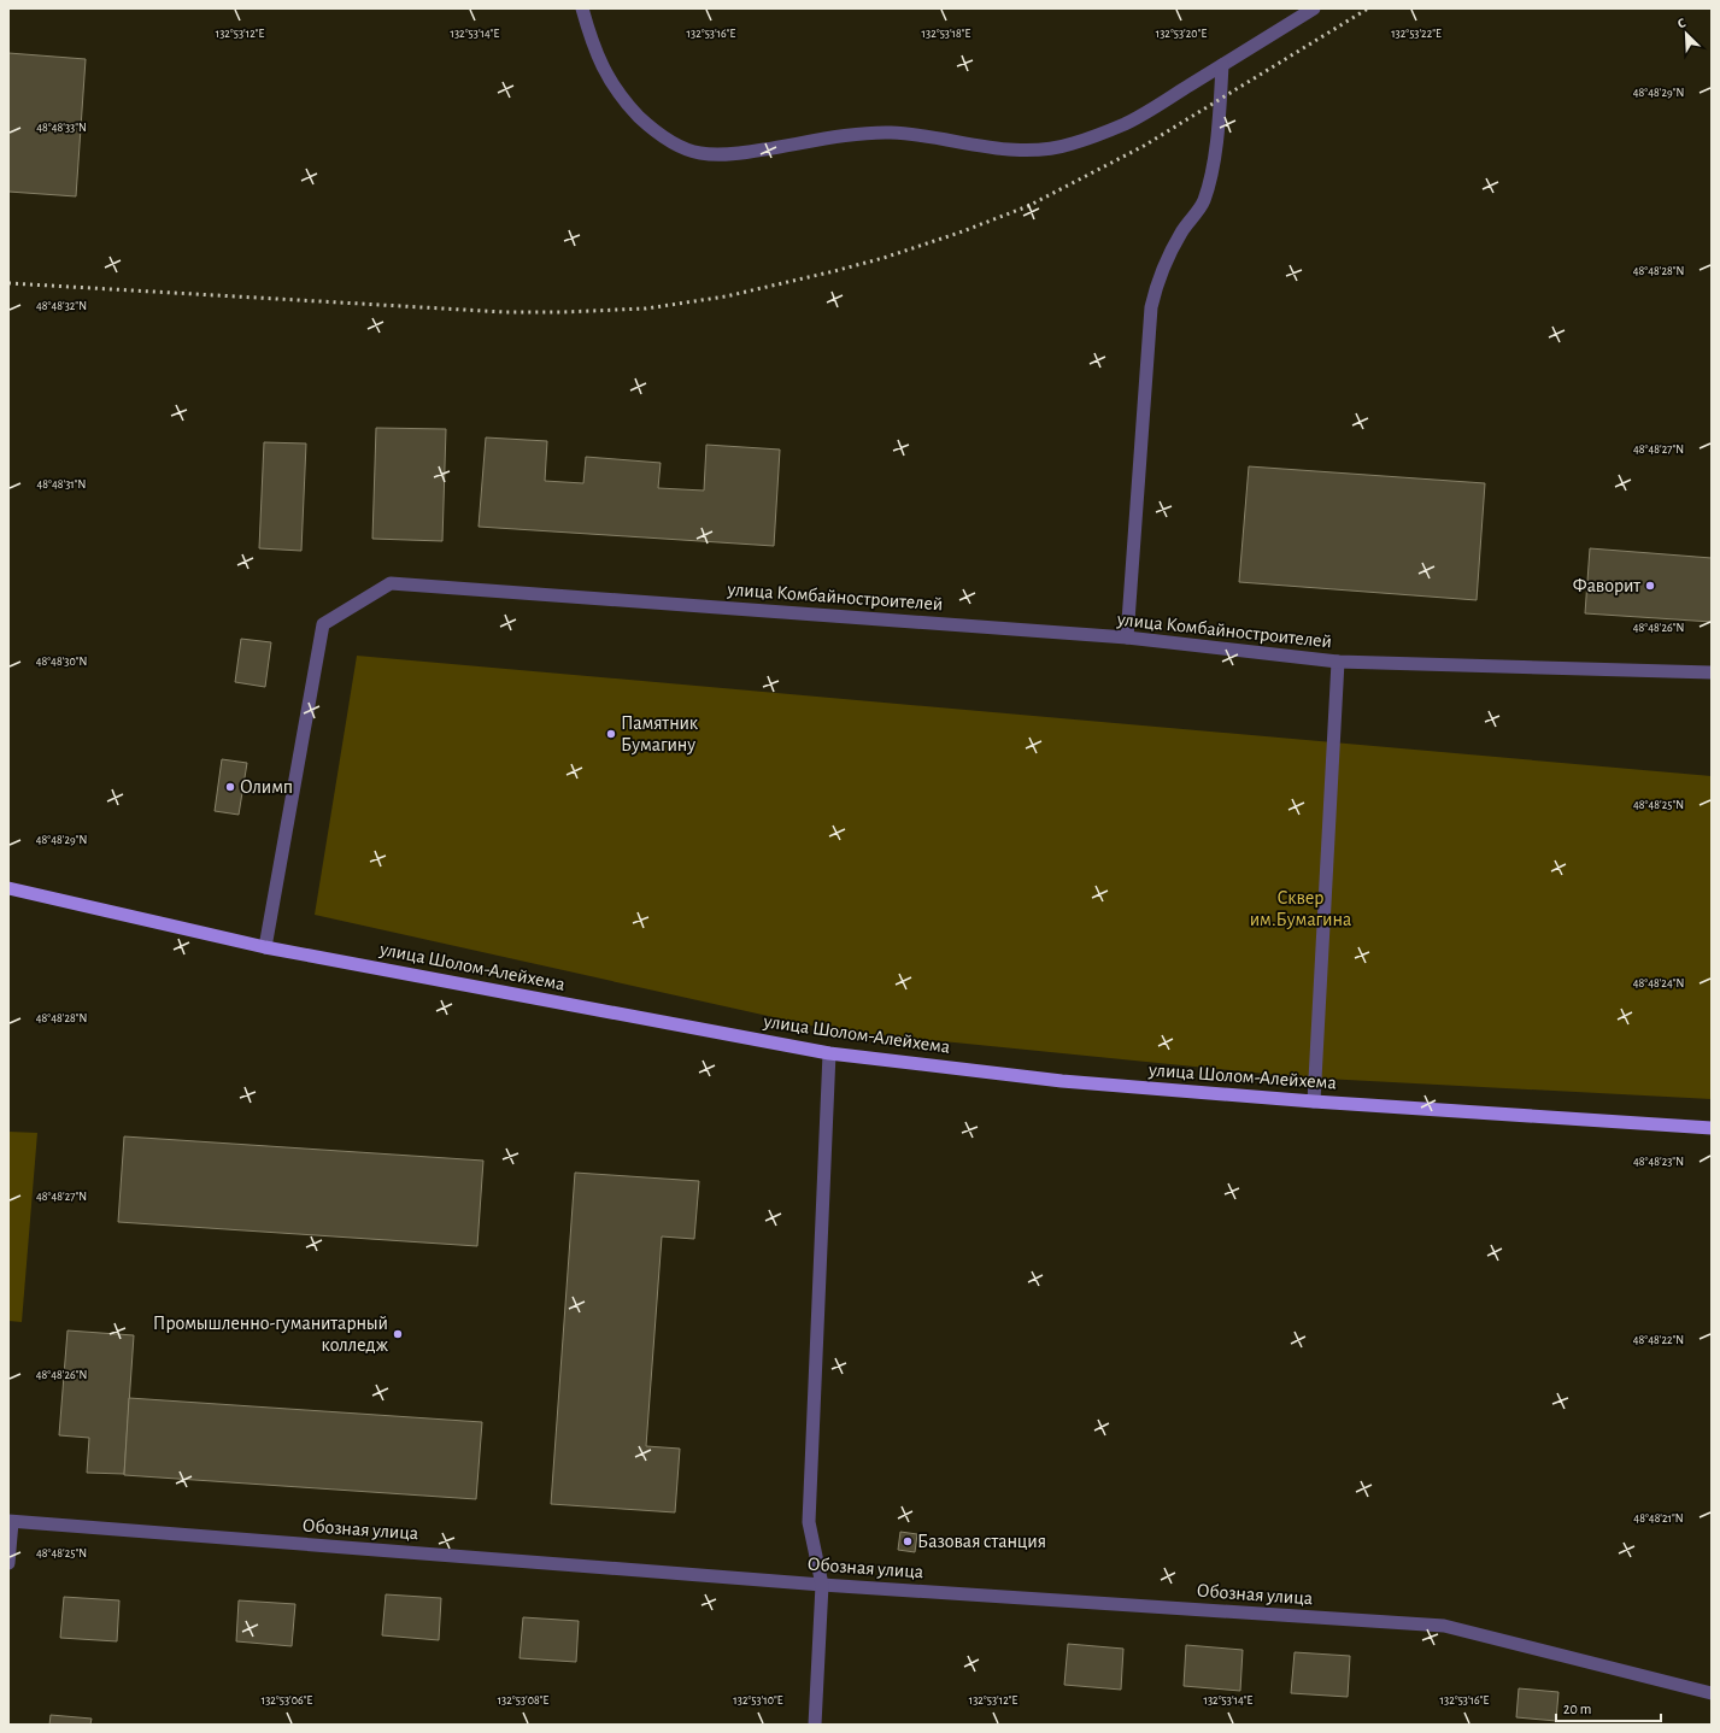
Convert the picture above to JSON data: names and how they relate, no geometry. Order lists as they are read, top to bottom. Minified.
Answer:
{"streets":{"main road":["улица Шолом-Алейхема"],"street":["улица Комбайностроителей","Обозная улица"]},"crossings":[["улица Комбайностроителей","улица Шолом-Алейхема"]],"parks":["Сквер им.Бумагина"],"places":["Фаворит","Памятник Бумагину","Олимп","Промышленно-гуманитарный колледж","Базовая станция"],"scale_bar":"20 m","north":"top left","coordinates":["132°53'12\"E","132°53'14\"E","132°53'16\"E","132°53'18\"E","132°53'20\"E","132°53'22\"E","48°48'29\"N","48°48'33\"N","48°48'28\"N","48°48'32\"N","48°48'27\"N","48°48'31\"N","48°48'26\"N","48°48'30\"N","48°48'25\"N","48°48'24\"N","48°48'23\"N","48°48'22\"N","48°48'21\"N","132°53'06\"E","132°53'08\"E","132°53'10\"E"]}
